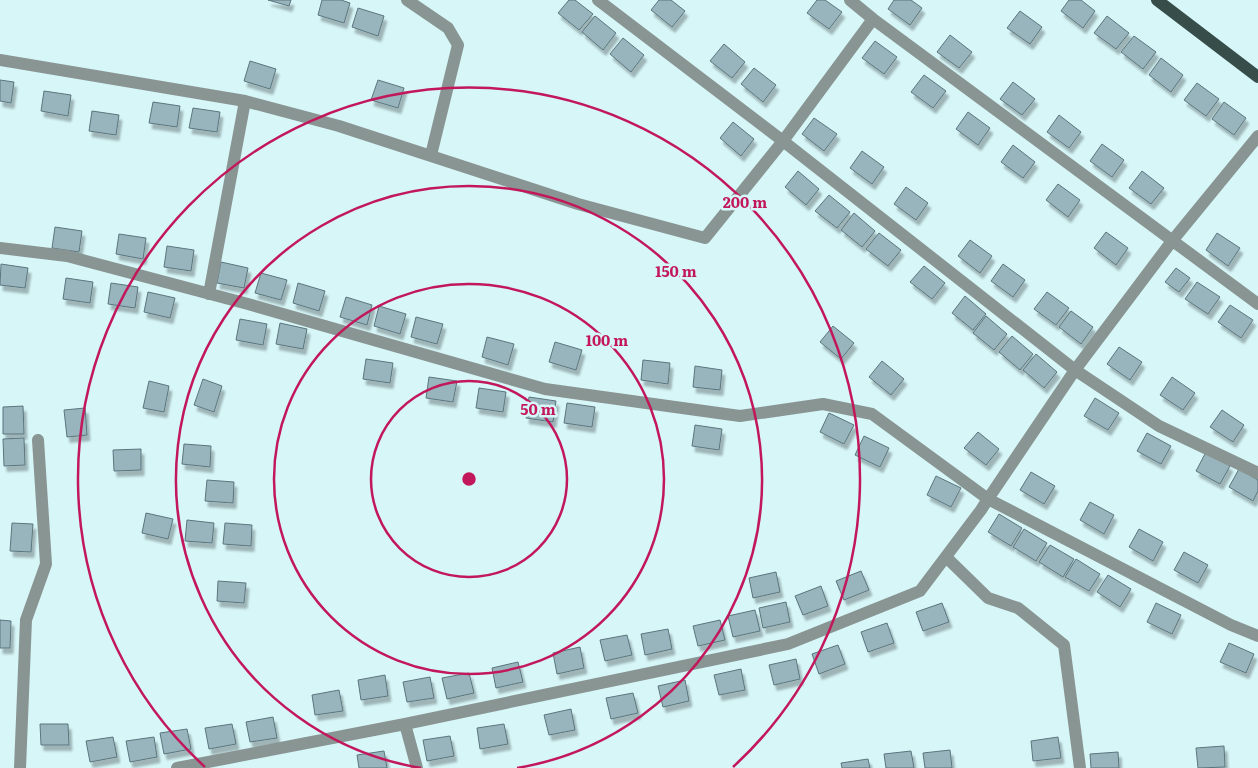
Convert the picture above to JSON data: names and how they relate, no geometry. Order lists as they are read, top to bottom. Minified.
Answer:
{"rings":["200 m","150 m","100 m","50 m"]}
